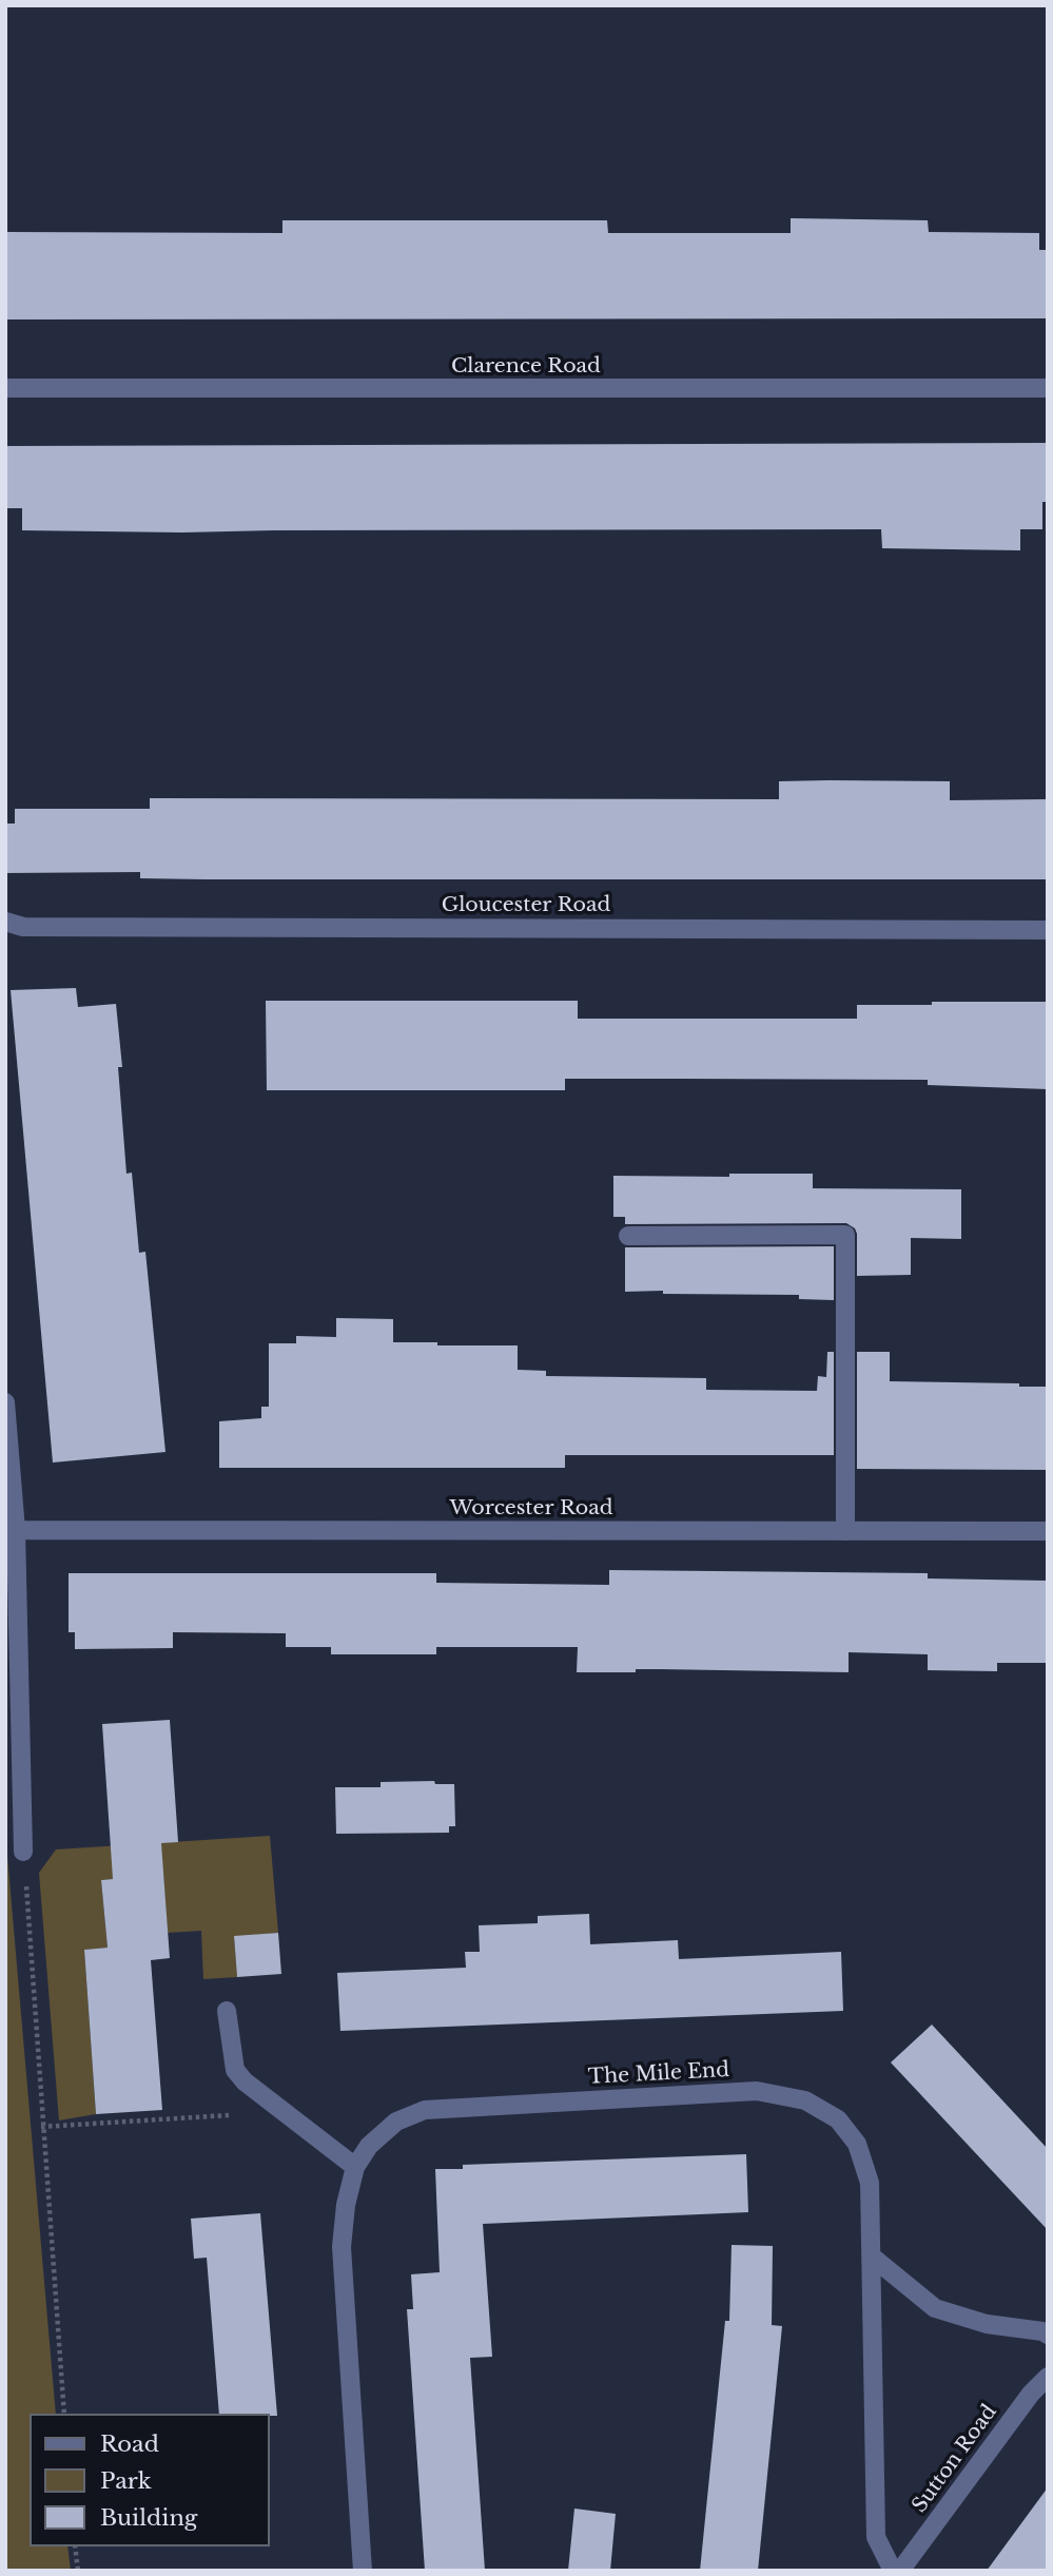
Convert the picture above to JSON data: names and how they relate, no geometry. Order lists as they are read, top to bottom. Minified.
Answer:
{"streets":{"street":["Clarence Road","Gloucester Road","Worcester Road","The Mile End","Sutton Road"]},"legend":["Road","Park","Building"]}
